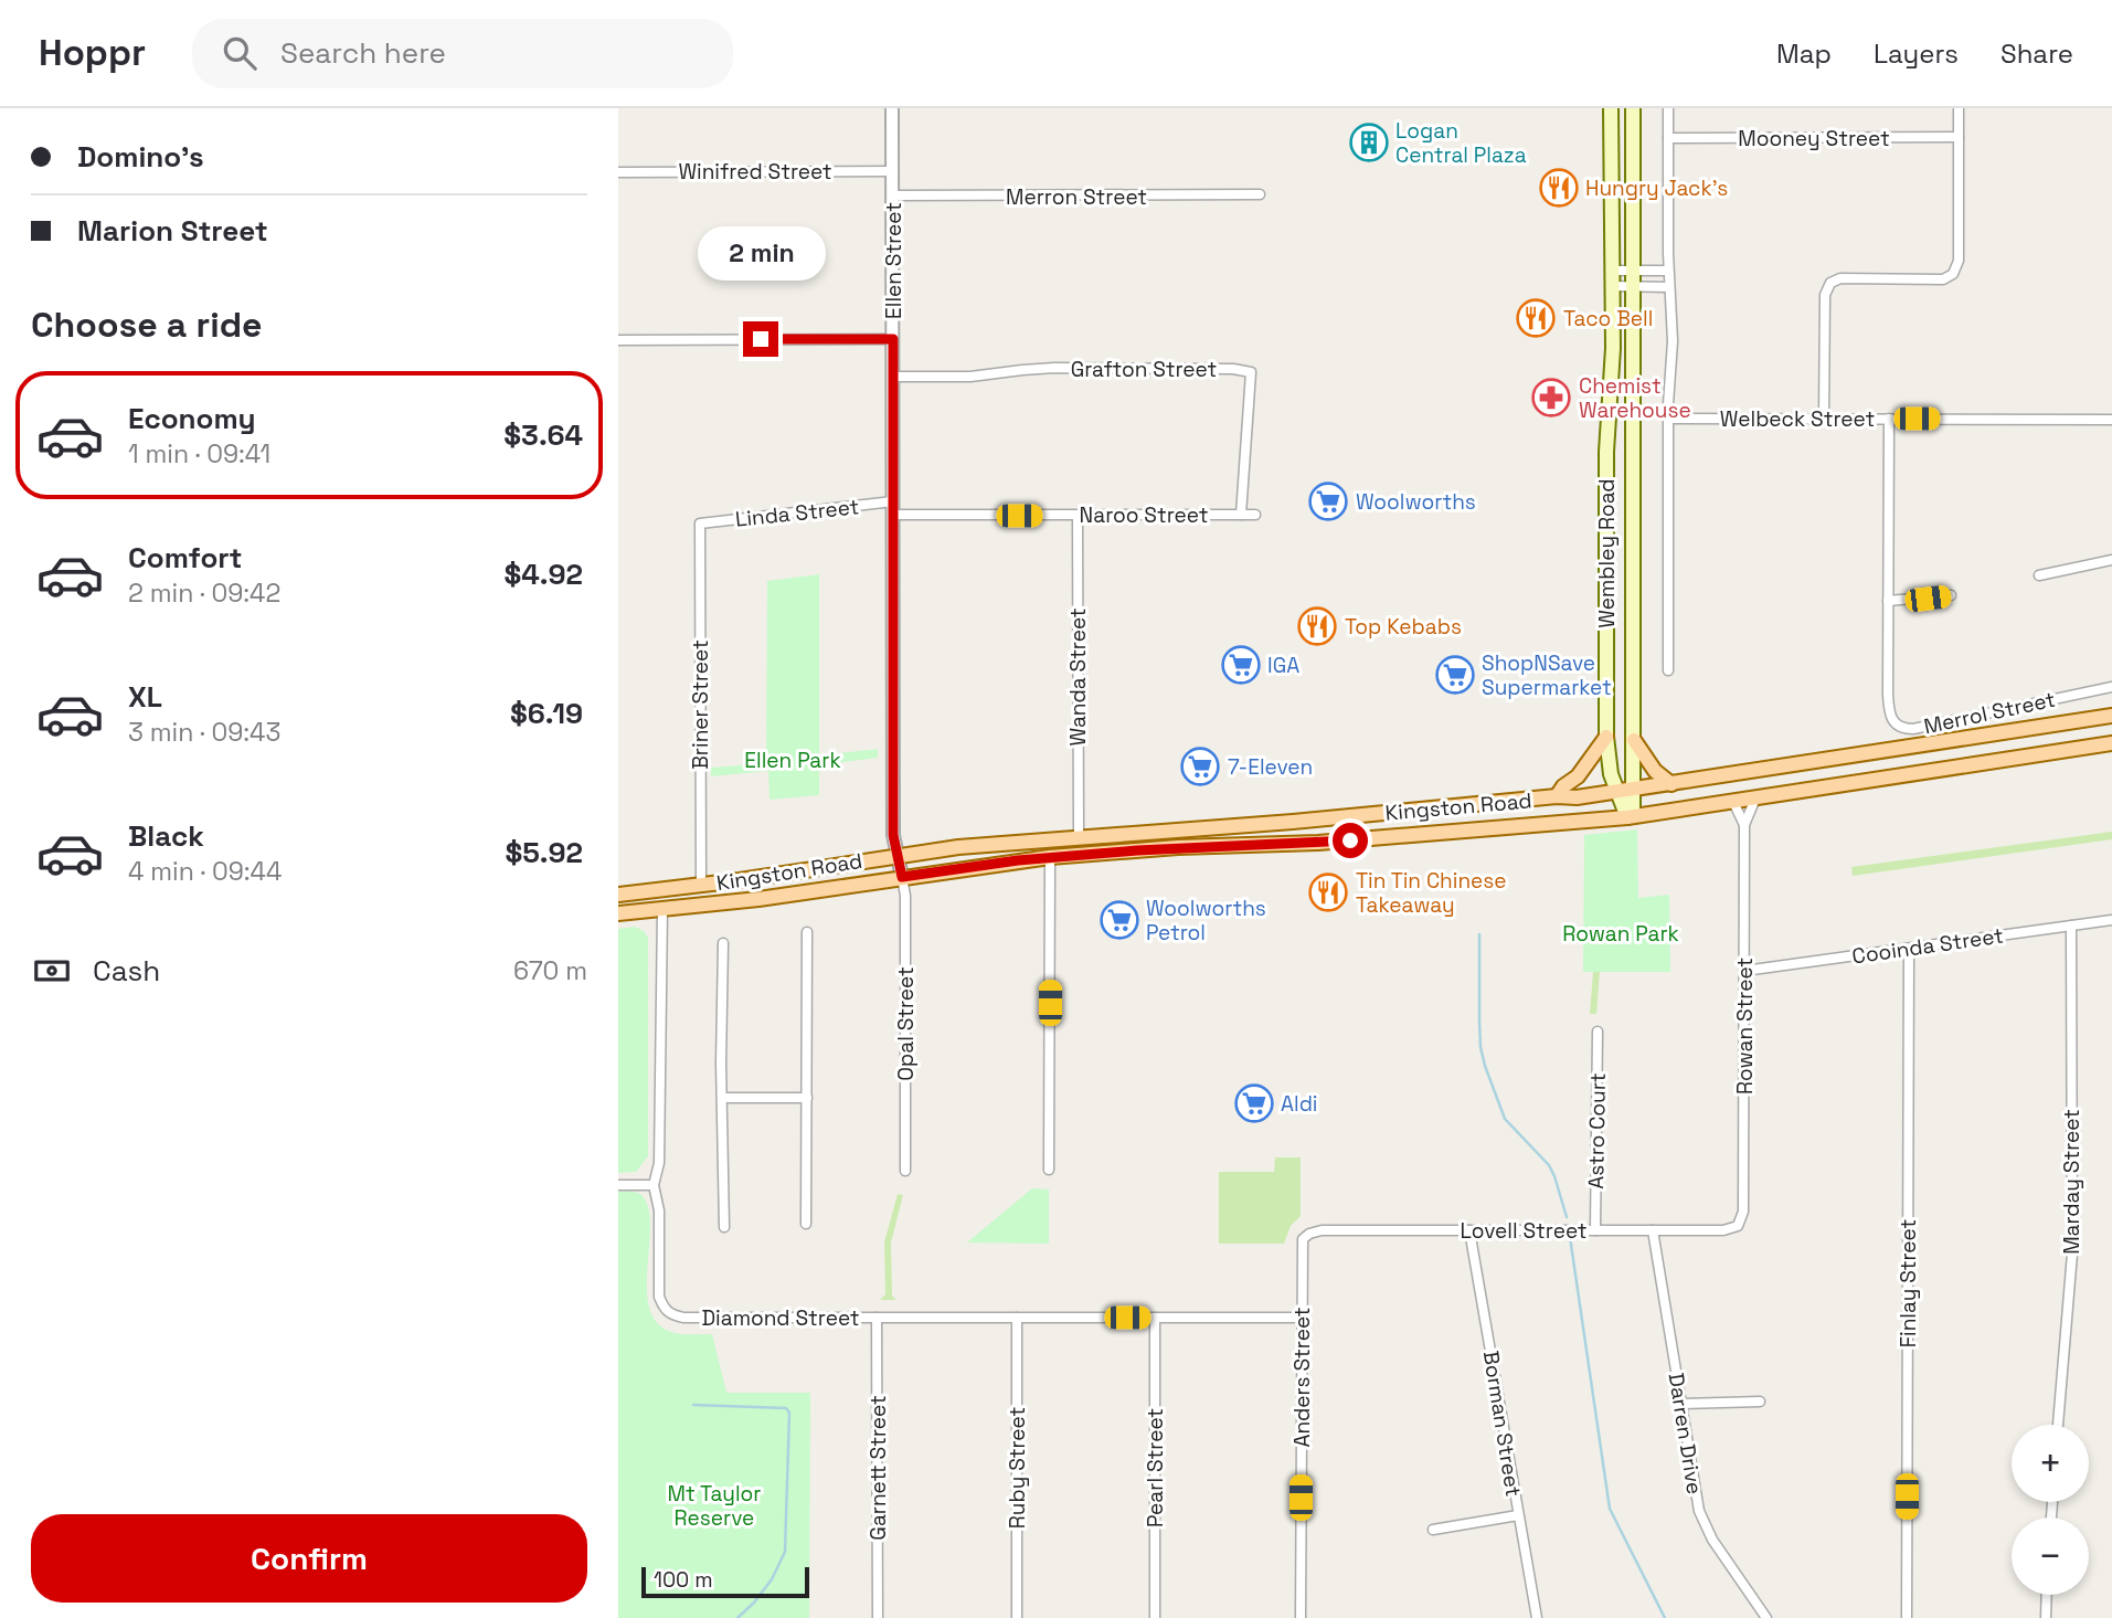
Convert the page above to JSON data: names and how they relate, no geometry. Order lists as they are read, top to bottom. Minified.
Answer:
{"streets":{"main road":["Wembley Road","Kingston Road"],"street":["Mooney Street","Winifred Street","Merron Street","Ellen Street","Grafton Street","Welbeck Street","Linda Street","Naroo Street","Wanda Street","Briner Street","Merrol Street","Cooinda Street","Opal Street","Rowan Street","Astro Court","Marday Street","Lovell Street","Finlay Street","Diamond Street","Anders Street","Borman Street","Darren Drive","Garnett Street","Ruby Street","Pearl Street"]},"crossings":[["Winifred Street","Ellen Street"],["Merron Street","Ellen Street"],["Ellen Street","Grafton Street"],["Ellen Street","Linda Street"],["Ellen Street","Naroo Street"],["Ellen Street","Kingston Road"],["Ellen Street","Opal Street"],["Grafton Street","Naroo Street"],["Welbeck Street","Merrol Street"],["Linda Street","Naroo Street"],["Linda Street","Briner Street"],["Naroo Street","Wanda Street"],["Wembley Road","Kingston Road"],["Wanda Street","Kingston Road"],["Briner Street","Kingston Road"],["Kingston Road","Opal Street"],["Kingston Road","Rowan Street"],["Kingston Road","Diamond Street"],["Cooinda Street","Rowan Street"],["Cooinda Street","Marday Street"],["Cooinda Street","Finlay Street"],["Rowan Street","Lovell Street"],["Astro Court","Lovell Street"],["Lovell Street","Anders Street"],["Lovell Street","Borman Street"],["Lovell Street","Darren Drive"],["Diamond Street","Anders Street"],["Diamond Street","Garnett Street"],["Diamond Street","Ruby Street"],["Diamond Street","Pearl Street"]],"parks":["Ellen Park","Rowan Park","Mt Taylor Reserve"],"places":{"building":["Logan Central Plaza"],"restaurant":["Hungry Jack's","Taco Bell","Top Kebabs","Tin Tin Chinese Takeaway"],"pharmacy":["Chemist Warehouse"],"supermarket":["Woolworths","IGA","ShopNSave Supermarket","7-Eleven","Woolworths Petrol","Aldi"]},"scale_bar":"100 m","page":{"header":"Hoppr","search":"Search here","nav":["Map","Layers","Share"],"banner":["Domino's","Marion Street"],"bubble":"2 min","heading":"Choose a ride","list":[{"name":"Economy","note":"1 min · 09:41","value":"$3.64"},{"name":"Comfort","note":"2 min · 09:42","value":"$4.92"},{"name":"XL","note":"3 min · 09:43","value":"$6.19"},{"name":"Black","note":"4 min · 09:44","value":"$5.92"}],"pay":["Cash","670 m"],"map_buttons":["+","−"],"buttons":"Confirm","scale":"100 m"}}
